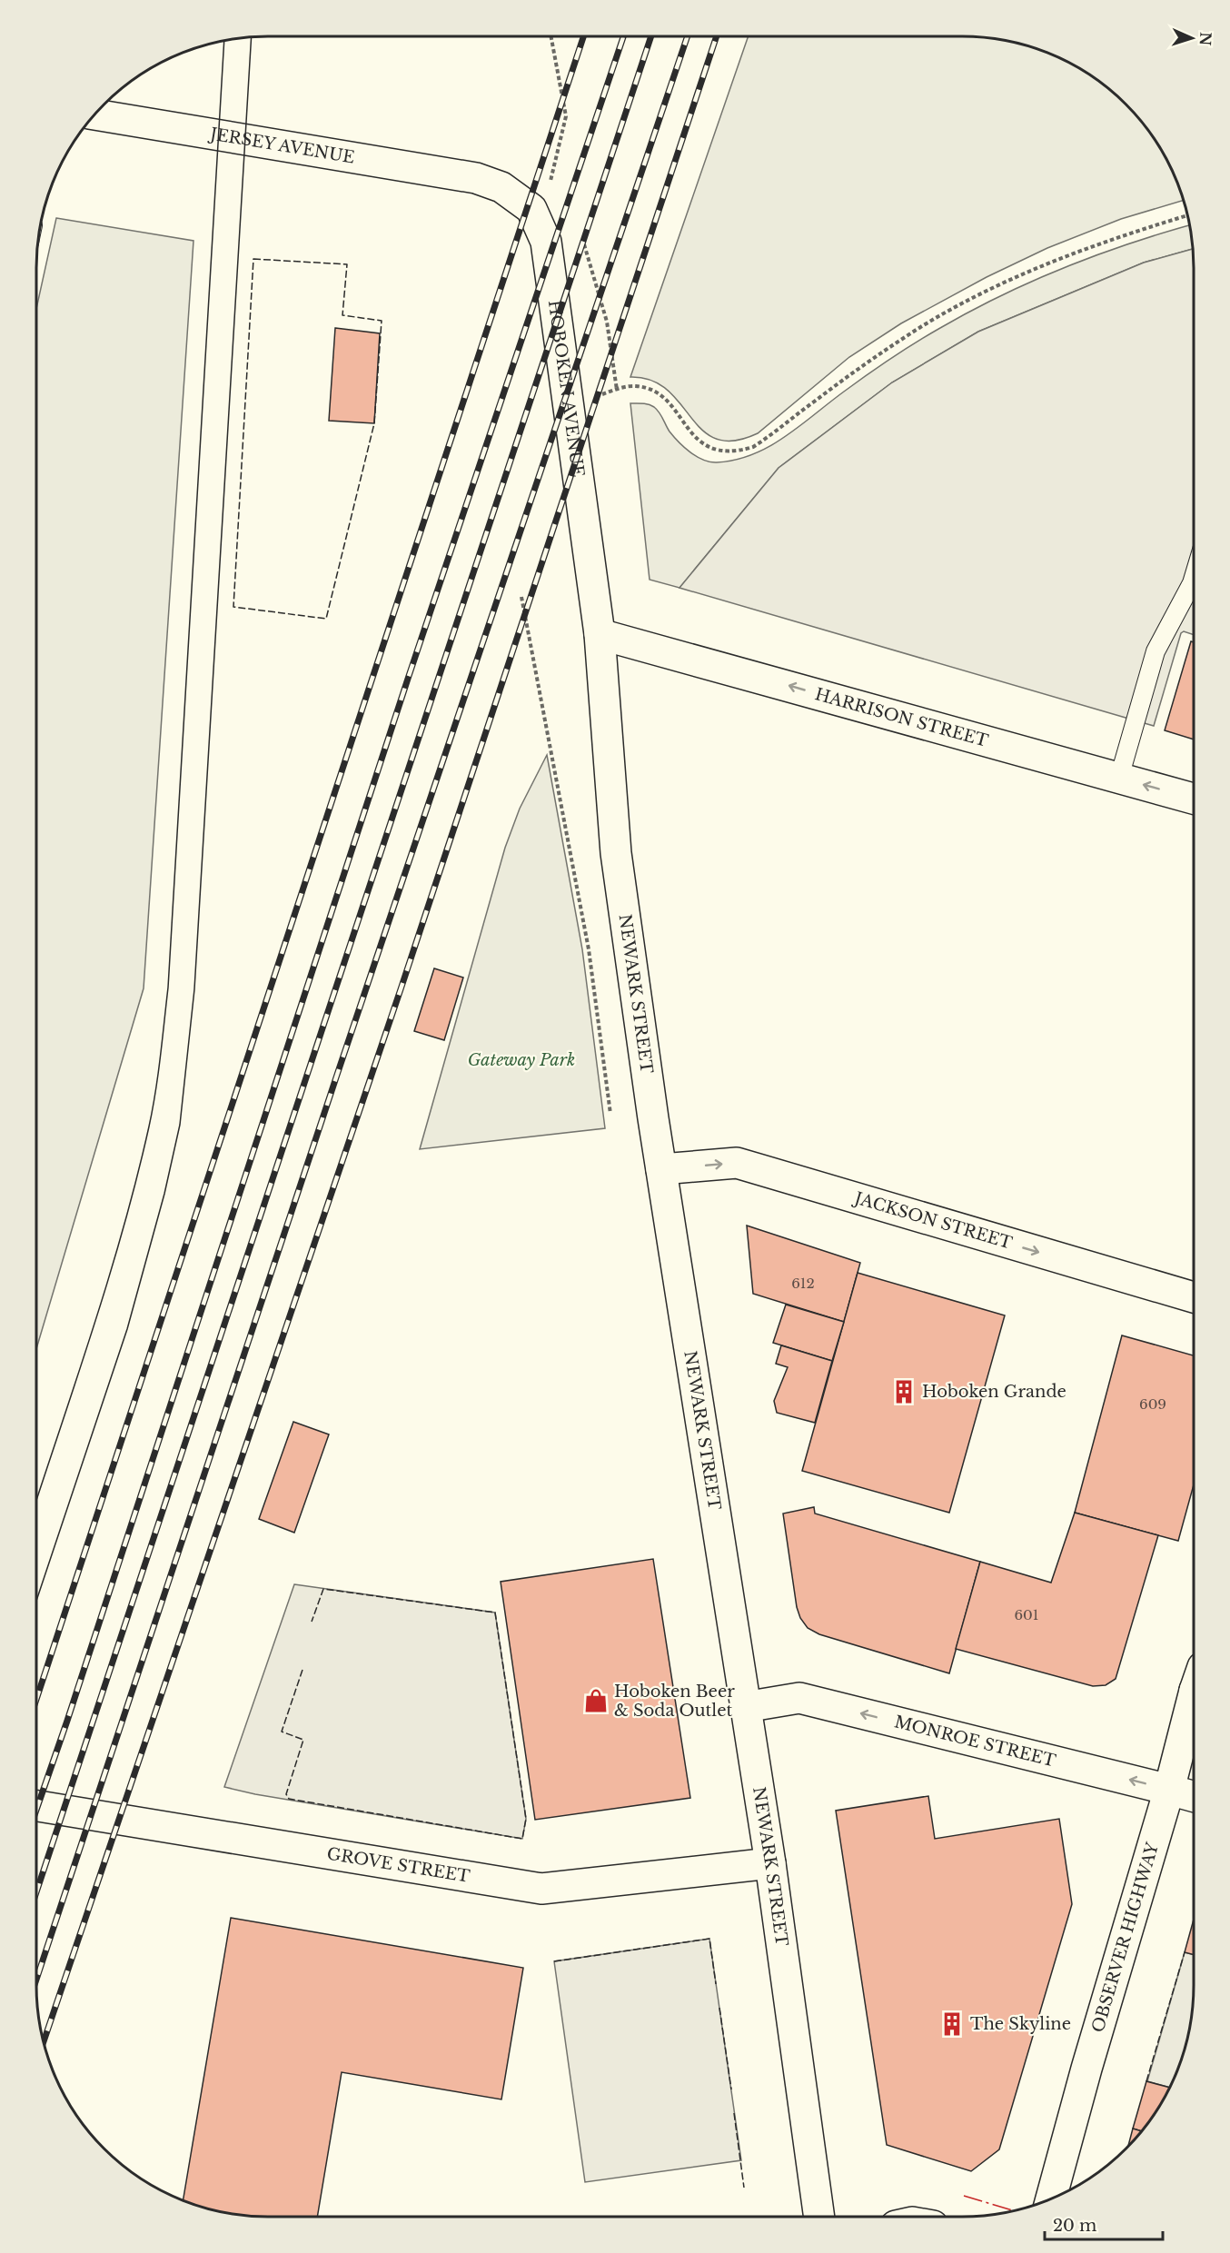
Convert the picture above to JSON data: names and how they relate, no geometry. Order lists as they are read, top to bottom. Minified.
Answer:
{"streets":{"main road":["JERSEY AVENUE","HOBOKEN AVENUE","HARRISON STREET","NEWARK STREET","JACKSON STREET","MONROE STREET","GROVE STREET","OBSERVER HIGHWAY"]},"crossings":[["JERSEY AVENUE","HOBOKEN AVENUE"],["HOBOKEN AVENUE","HARRISON STREET"],["HOBOKEN AVENUE","NEWARK STREET"],["HARRISON STREET","NEWARK STREET"],["NEWARK STREET","JACKSON STREET"],["NEWARK STREET","MONROE STREET"],["NEWARK STREET","GROVE STREET"],["MONROE STREET","OBSERVER HIGHWAY"]],"one_way":["HARRISON STREET","JACKSON STREET","MONROE STREET"],"parks":["Gateway Park"],"places":{"building":["Hoboken Grande","The Skyline"],"shop":["Hoboken Beer & Soda Outlet"]},"house_numbers":["612","609","601"],"scale_bar":"20 m","north":"right"}
